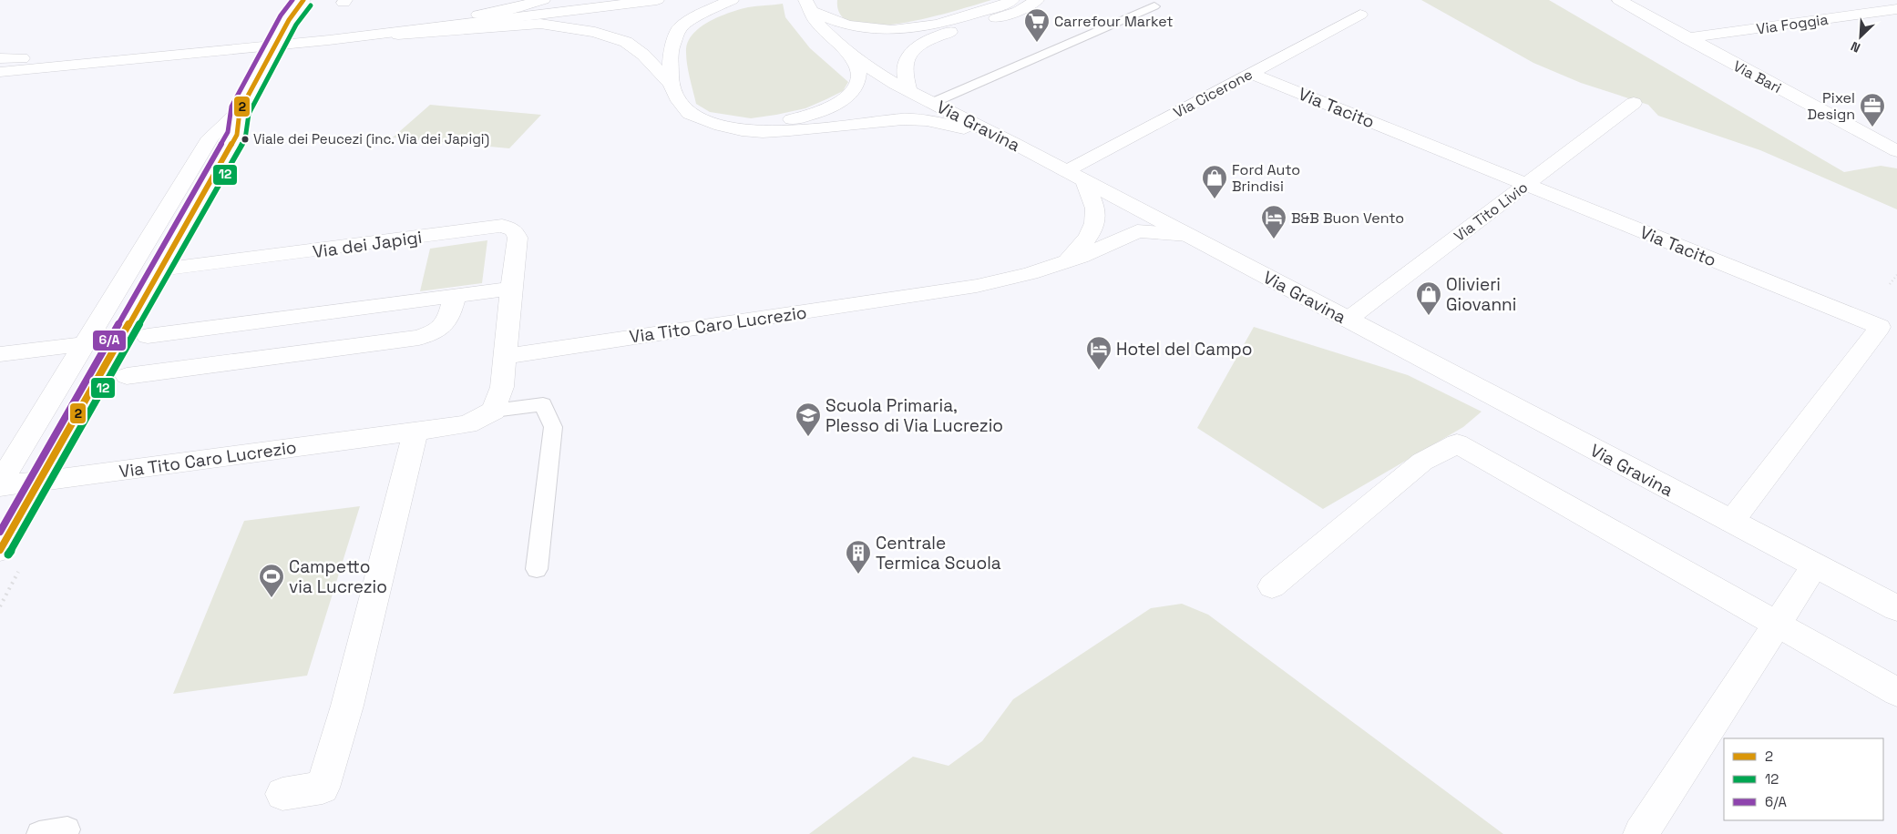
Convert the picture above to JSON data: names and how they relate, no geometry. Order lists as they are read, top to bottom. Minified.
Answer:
{"streets":{"main road":["Via Foggia","Via Bari","Via Cicerone","Via Tacito","Via Gravina","Via Tito Livio","Via dei Japigi","Via Tito Caro Lucrezio"]},"crossings":[["Via Foggia","Via Bari"],["Via Cicerone","Via Tacito"],["Via Cicerone","Via Gravina"],["Via Tacito","Via Gravina"],["Via Tacito","Via Tito Livio"],["Via Gravina","Via Tito Livio"],["Via Gravina","Via Tito Caro Lucrezio"],["Via dei Japigi","Via Tito Caro Lucrezio"]],"places":{"supermarket":["Carrefour Market"],"office":["Pixel Design"],"other":["Viale dei Peucezi (inc. Via dei Japigi)"],"shop":["Ford Auto Brindisi","Olivieri Giovanni"],"hotel":["B&B Buon Vento","Hotel del Campo"],"school or university":["Scuola Primaria, Plesso di Via Lucrezio"],"building":["Centrale Termica Scuola"],"sports":["Campetto via Lucrezio"]},"lines":["transit line 2","transit line 6/A","transit line 12"],"legend":["2","12","6/A"],"north":"bottom left"}
